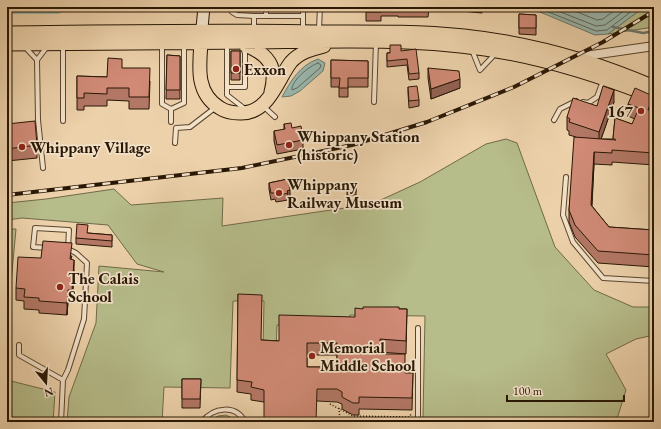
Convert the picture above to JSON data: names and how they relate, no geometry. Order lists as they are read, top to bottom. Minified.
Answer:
{"places":["Exxon","167","Whippany Station (historic)","Whippany Village","Whippany Railway Museum","The Calais School","Memorial Middle School"],"scale_bar":"100 m","north":"bottom"}
